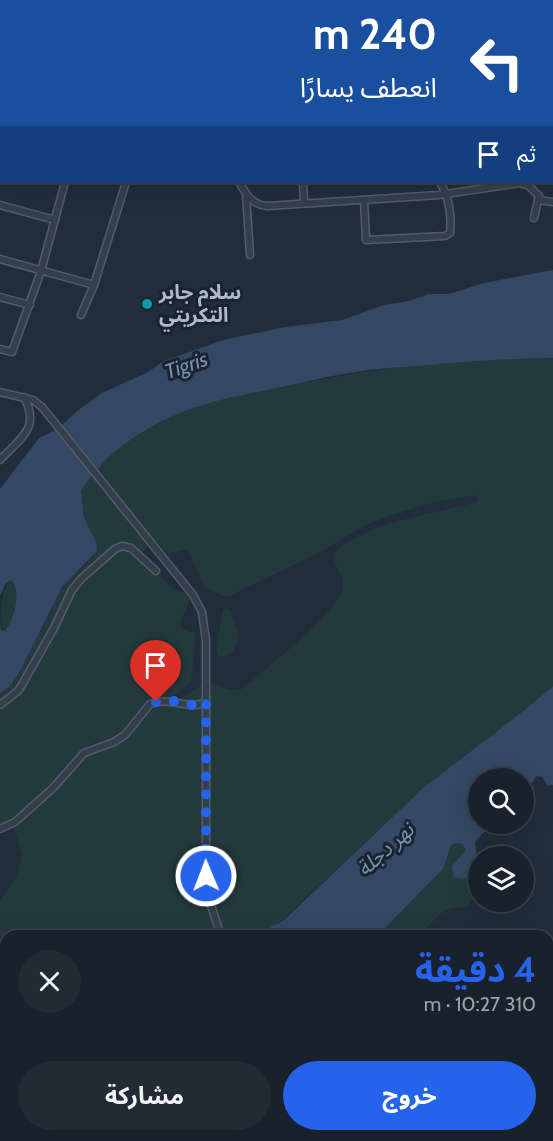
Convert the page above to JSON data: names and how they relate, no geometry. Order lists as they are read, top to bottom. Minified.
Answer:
{"water":["Tigris","نهر دجلة"],"places":["سلام جابر التكريتي"],"page":{"turn":["240 m","انعطف يسارًا"],"then":"ثم","heading":["4 دقيقة","310 m · 10:27"],"buttons":["خروج","مشاركة"]}}
